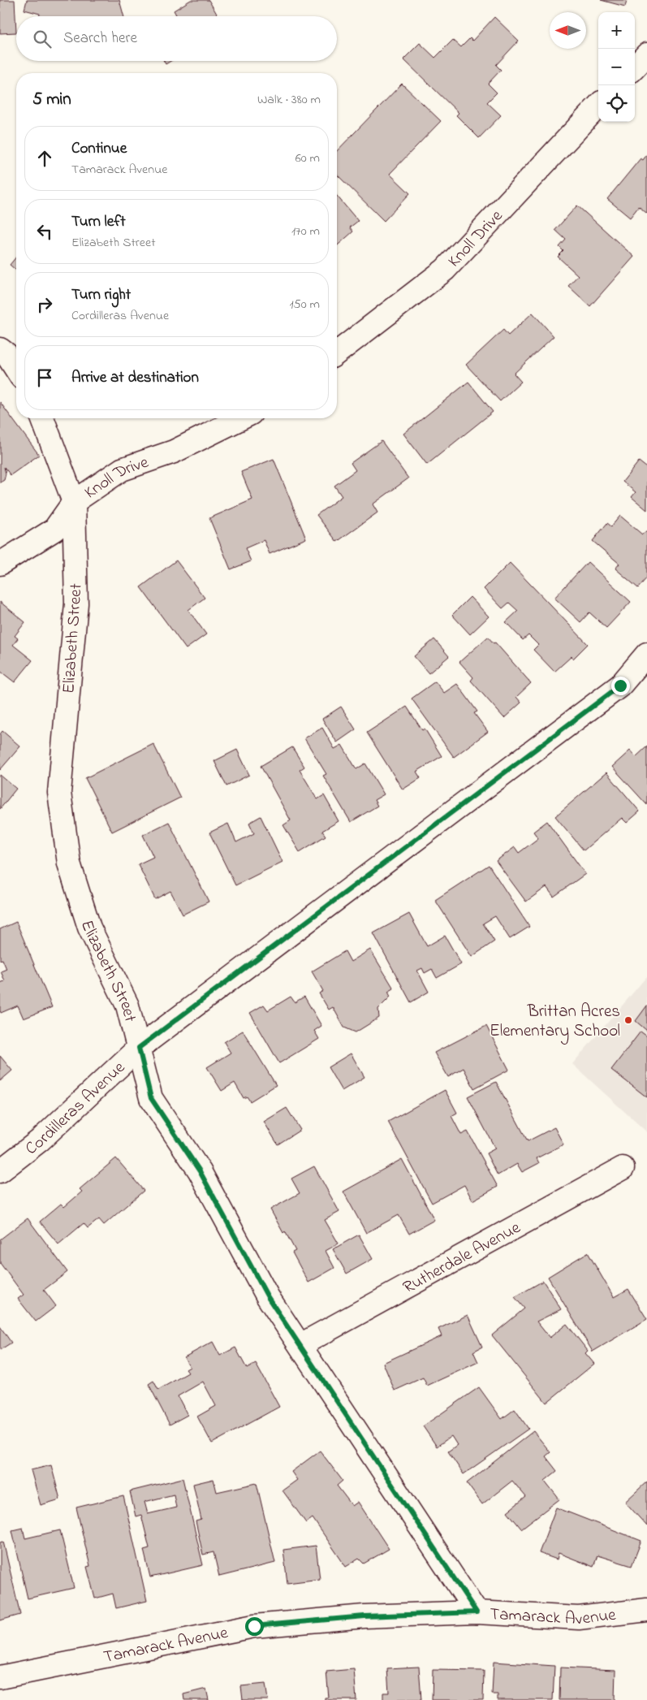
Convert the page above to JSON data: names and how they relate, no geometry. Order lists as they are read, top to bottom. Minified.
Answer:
{"streets":{"street":["Knoll Drive","Elizabeth Street","Cordilleras Avenue","Rutherdale Avenue","Tamarack Avenue"]},"crossings":[["Knoll Drive","Elizabeth Street"],["Elizabeth Street","Cordilleras Avenue"],["Elizabeth Street","Rutherdale Avenue"],["Elizabeth Street","Tamarack Avenue"]],"places":["Brittan Acres Elementary School"],"north":"left","page":{"map_buttons":["+","−"],"search":"Search here","heading":["5 min","Walk · 380 m"],"list":[["Continue","Tamarack Avenue","60 m"],["Turn left","Elizabeth Street","170 m"],["Turn right","Cordilleras Avenue","150 m"],"Arrive at destination"]}}
